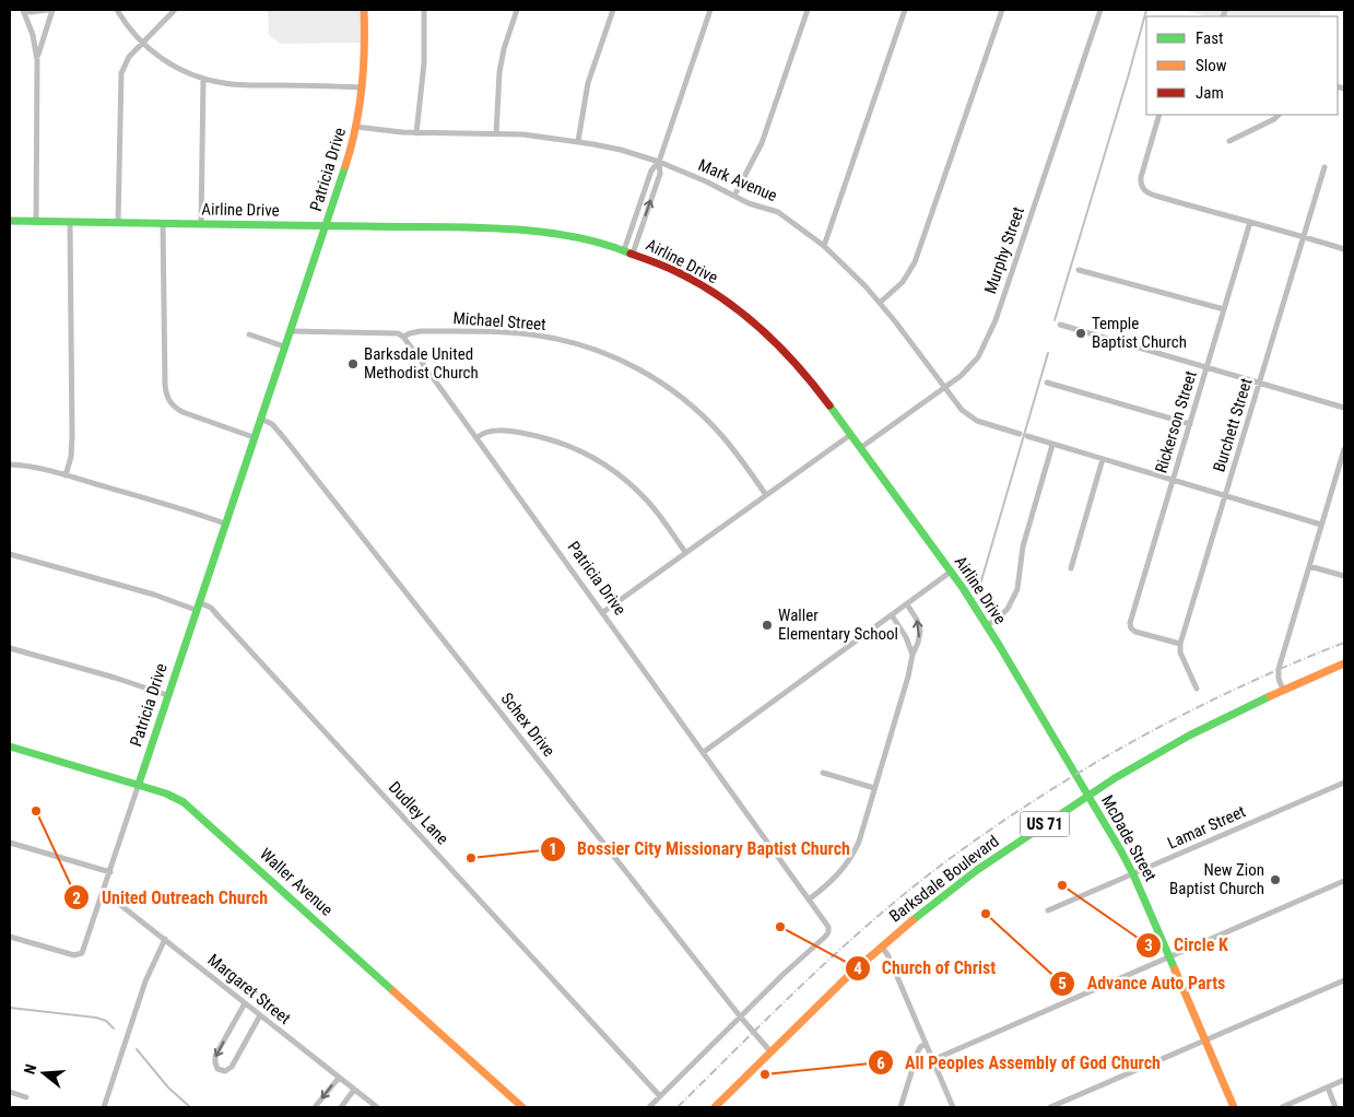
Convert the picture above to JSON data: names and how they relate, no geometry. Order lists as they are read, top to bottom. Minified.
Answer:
{"streets":{"main road":["Patricia Drive","Airline Drive","US 71","McDade Street","Barksdale Boulevard","Waller Avenue"],"street":["Mark Avenue","Murphy Street","Michael Street","Rickerson Street","Burchett Street","Schex Drive","Dudley Lane","Lamar Street","Margaret Street"]},"crossings":[["Patricia Drive","Mark Avenue"],["Patricia Drive","Airline Drive"],["Patricia Drive","Michael Street"],["Patricia Drive","Schex Drive"],["Patricia Drive","Dudley Lane"],["Patricia Drive","Waller Avenue"],["Patricia Drive","Margaret Street"],["Mark Avenue","Murphy Street"],["Airline Drive","Murphy Street"],["Airline Drive","McDade Street"],["Airline Drive","Barksdale Boulevard"],["Rickerson Street","Burchett Street"],["Schex Drive","Barksdale Boulevard"],["Lamar Street","McDade Street"],["McDade Street","Barksdale Boulevard"]],"places":["Temple Baptist Church","Barksdale United Methodist Church","Waller Elementary School","United Outreach Church","Bossier City Missionary Baptist Church","New Zion Baptist Church","Circle K","Advance Auto Parts","Church of Christ","All Peoples Assembly of God Church"],"legend":["Fast","Slow","Jam"],"north":"left"}
